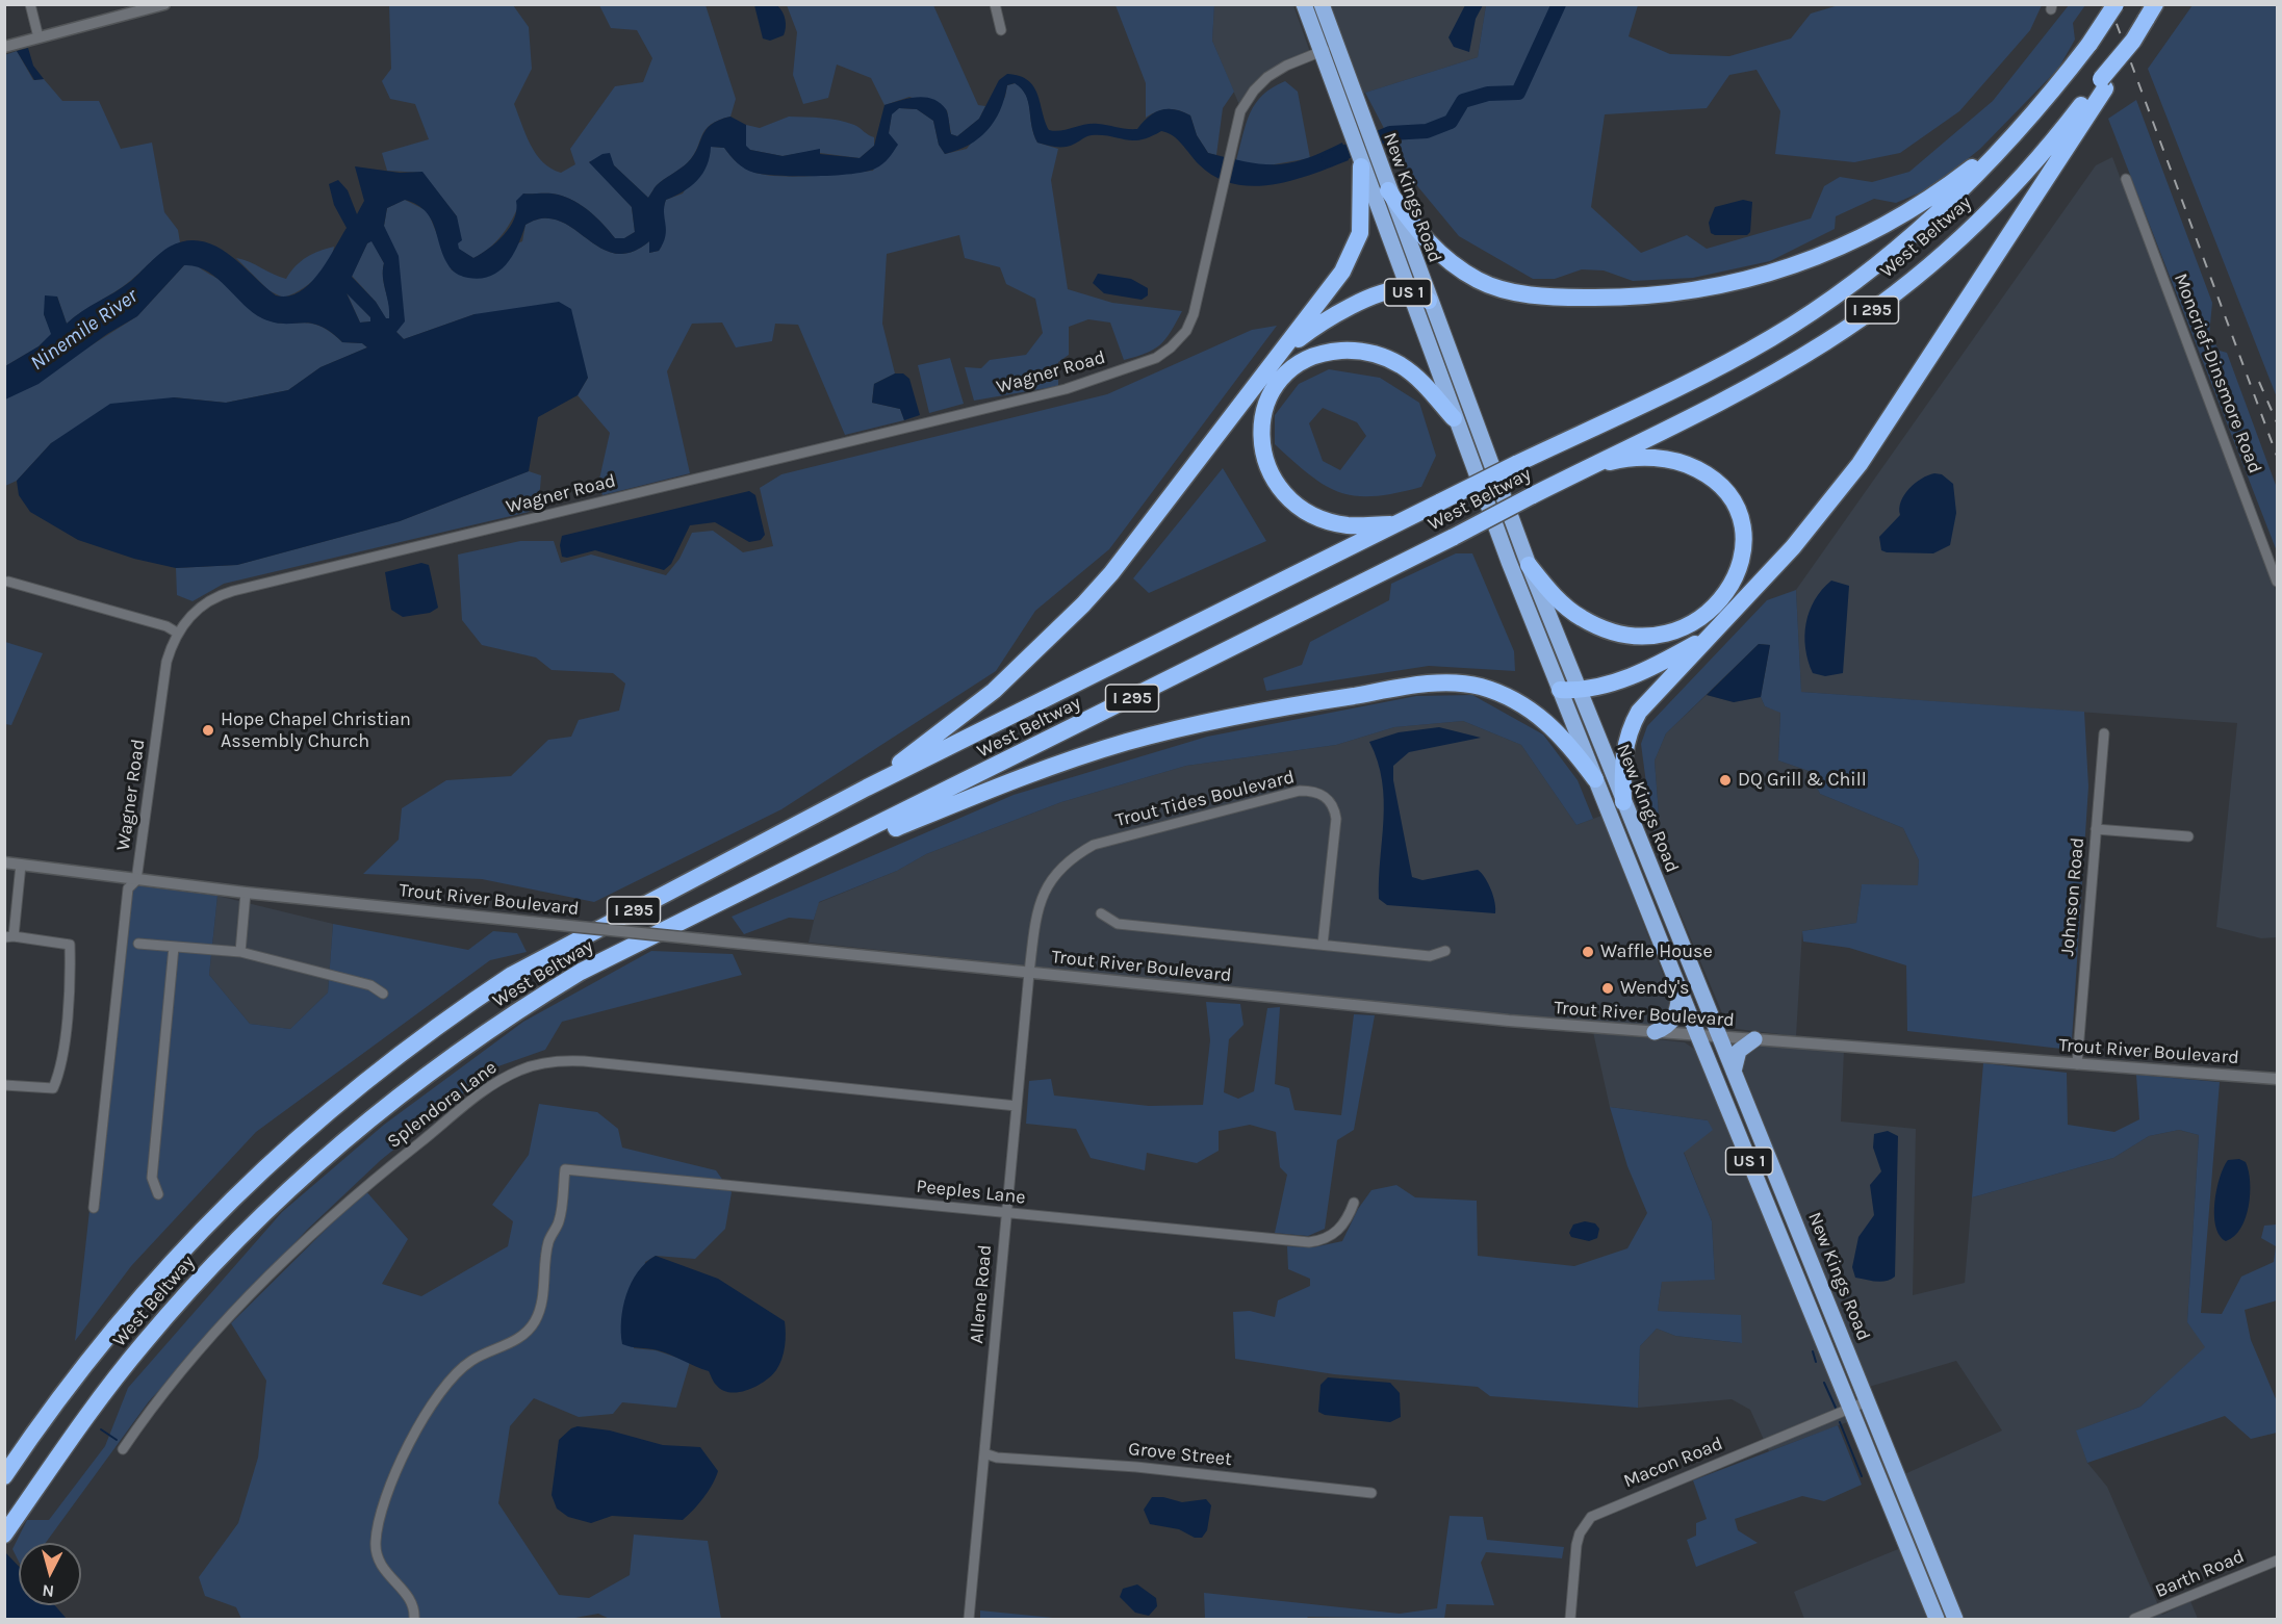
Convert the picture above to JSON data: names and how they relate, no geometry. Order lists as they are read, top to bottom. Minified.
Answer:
{"streets":{"highway":["New Kings Road","West Beltway","US 1","I 295"],"street":["Wagner Road","Moncrief-Dinsmore Road","Trout Tides Boulevard","Johnson Road","Trout River Boulevard","Splendora Lane","Peeples Lane","Allene Road","Grove Street","Macon Road","Barth Road"]},"crossings":[["New Kings Road","Wagner Road"],["New Kings Road","Trout River Boulevard"],["New Kings Road","Macon Road"],["Wagner Road","Trout River Boulevard"],["Trout Tides Boulevard","Trout River Boulevard"],["Trout Tides Boulevard","Allene Road"],["Johnson Road","Trout River Boulevard"],["Trout River Boulevard","Allene Road"],["Splendora Lane","Allene Road"],["Peeples Lane","Allene Road"],["Allene Road","Grove Street"]],"water":["Ninemile River"],"places":["Hope Chapel Christian Assembly Church","DQ Grill & Chill","Waffle House","Wendy's"],"north":"bottom"}
